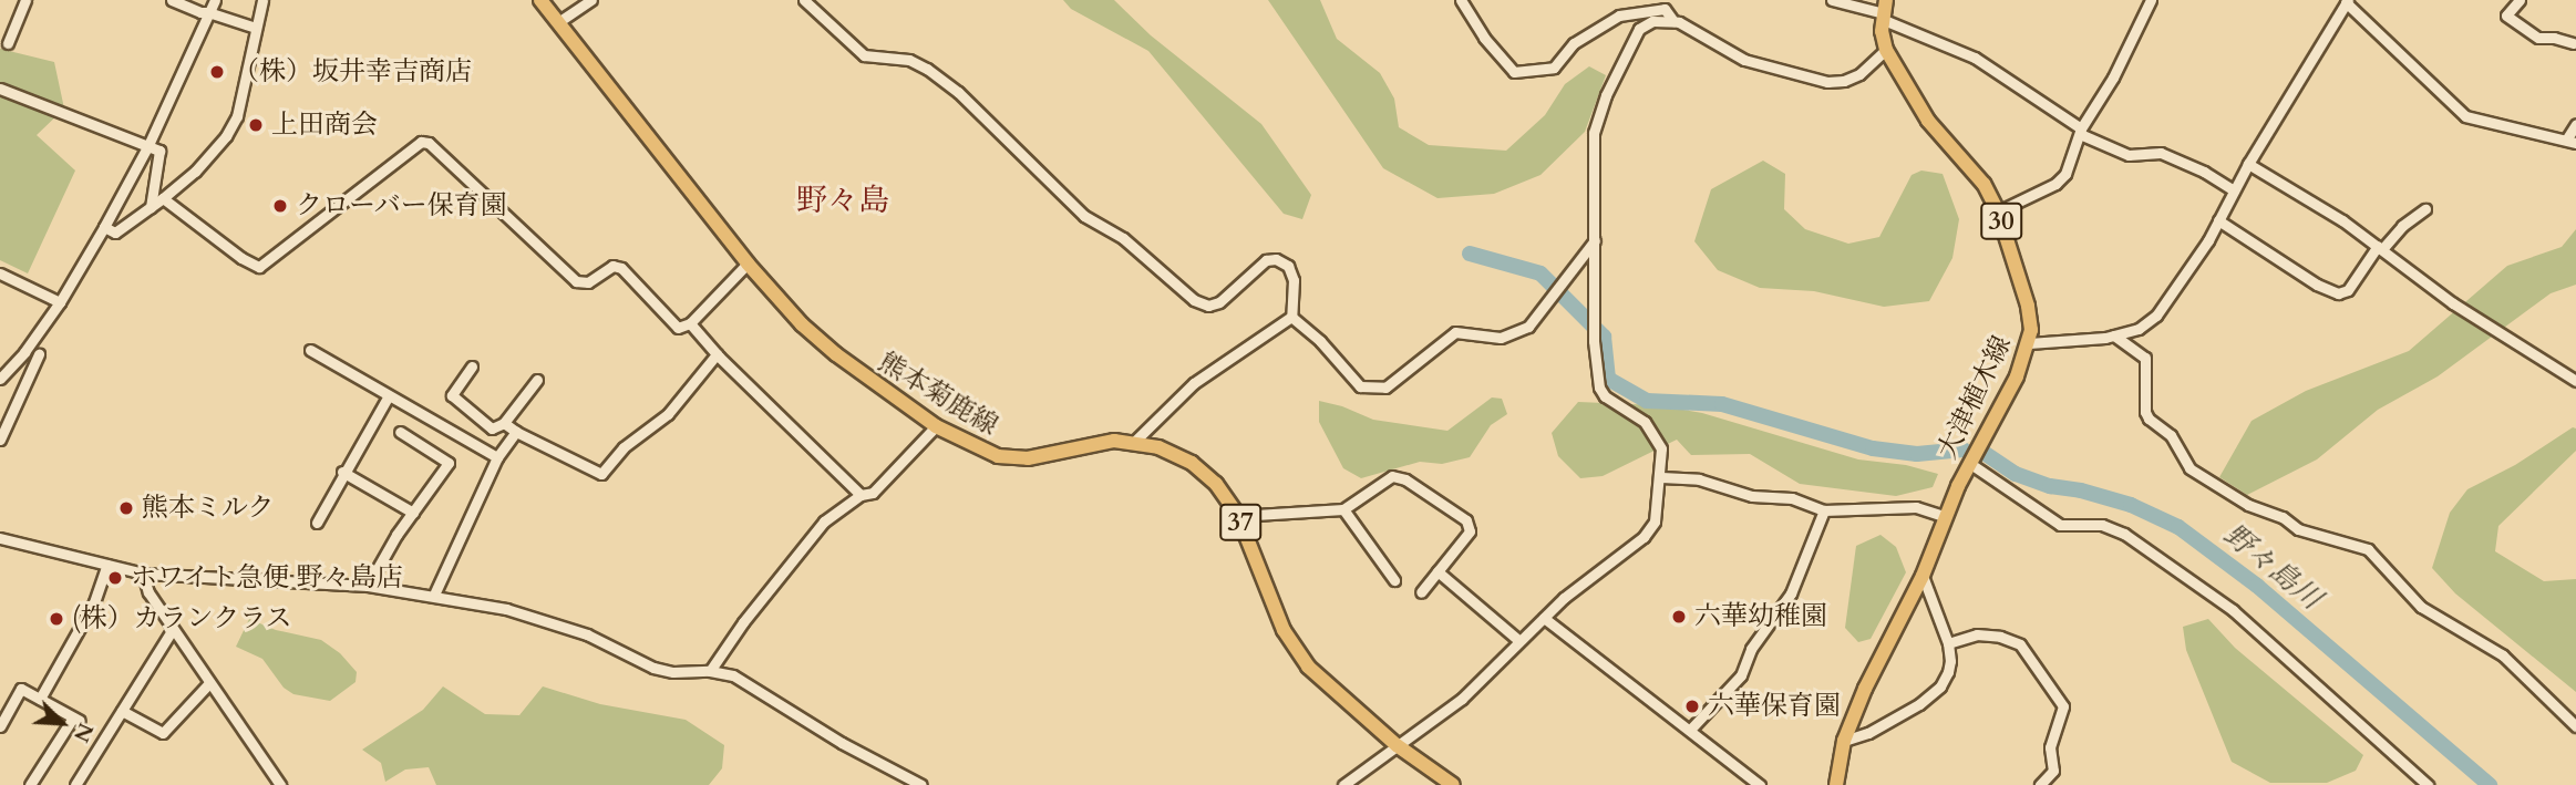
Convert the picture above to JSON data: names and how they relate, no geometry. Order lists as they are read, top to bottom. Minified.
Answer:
{"streets":{"main road":["30","熊本菊鹿線","大津植木線","37"]},"districts":["野々島"],"water":["野々島川"],"places":["（株）坂井幸吉商店","上田商会","クローバー保育園","熊本ミルク","ホワイト急便 野々島店","六華幼稚園","(株）カランクラス","六華保育園"],"north":"bottom right"}
